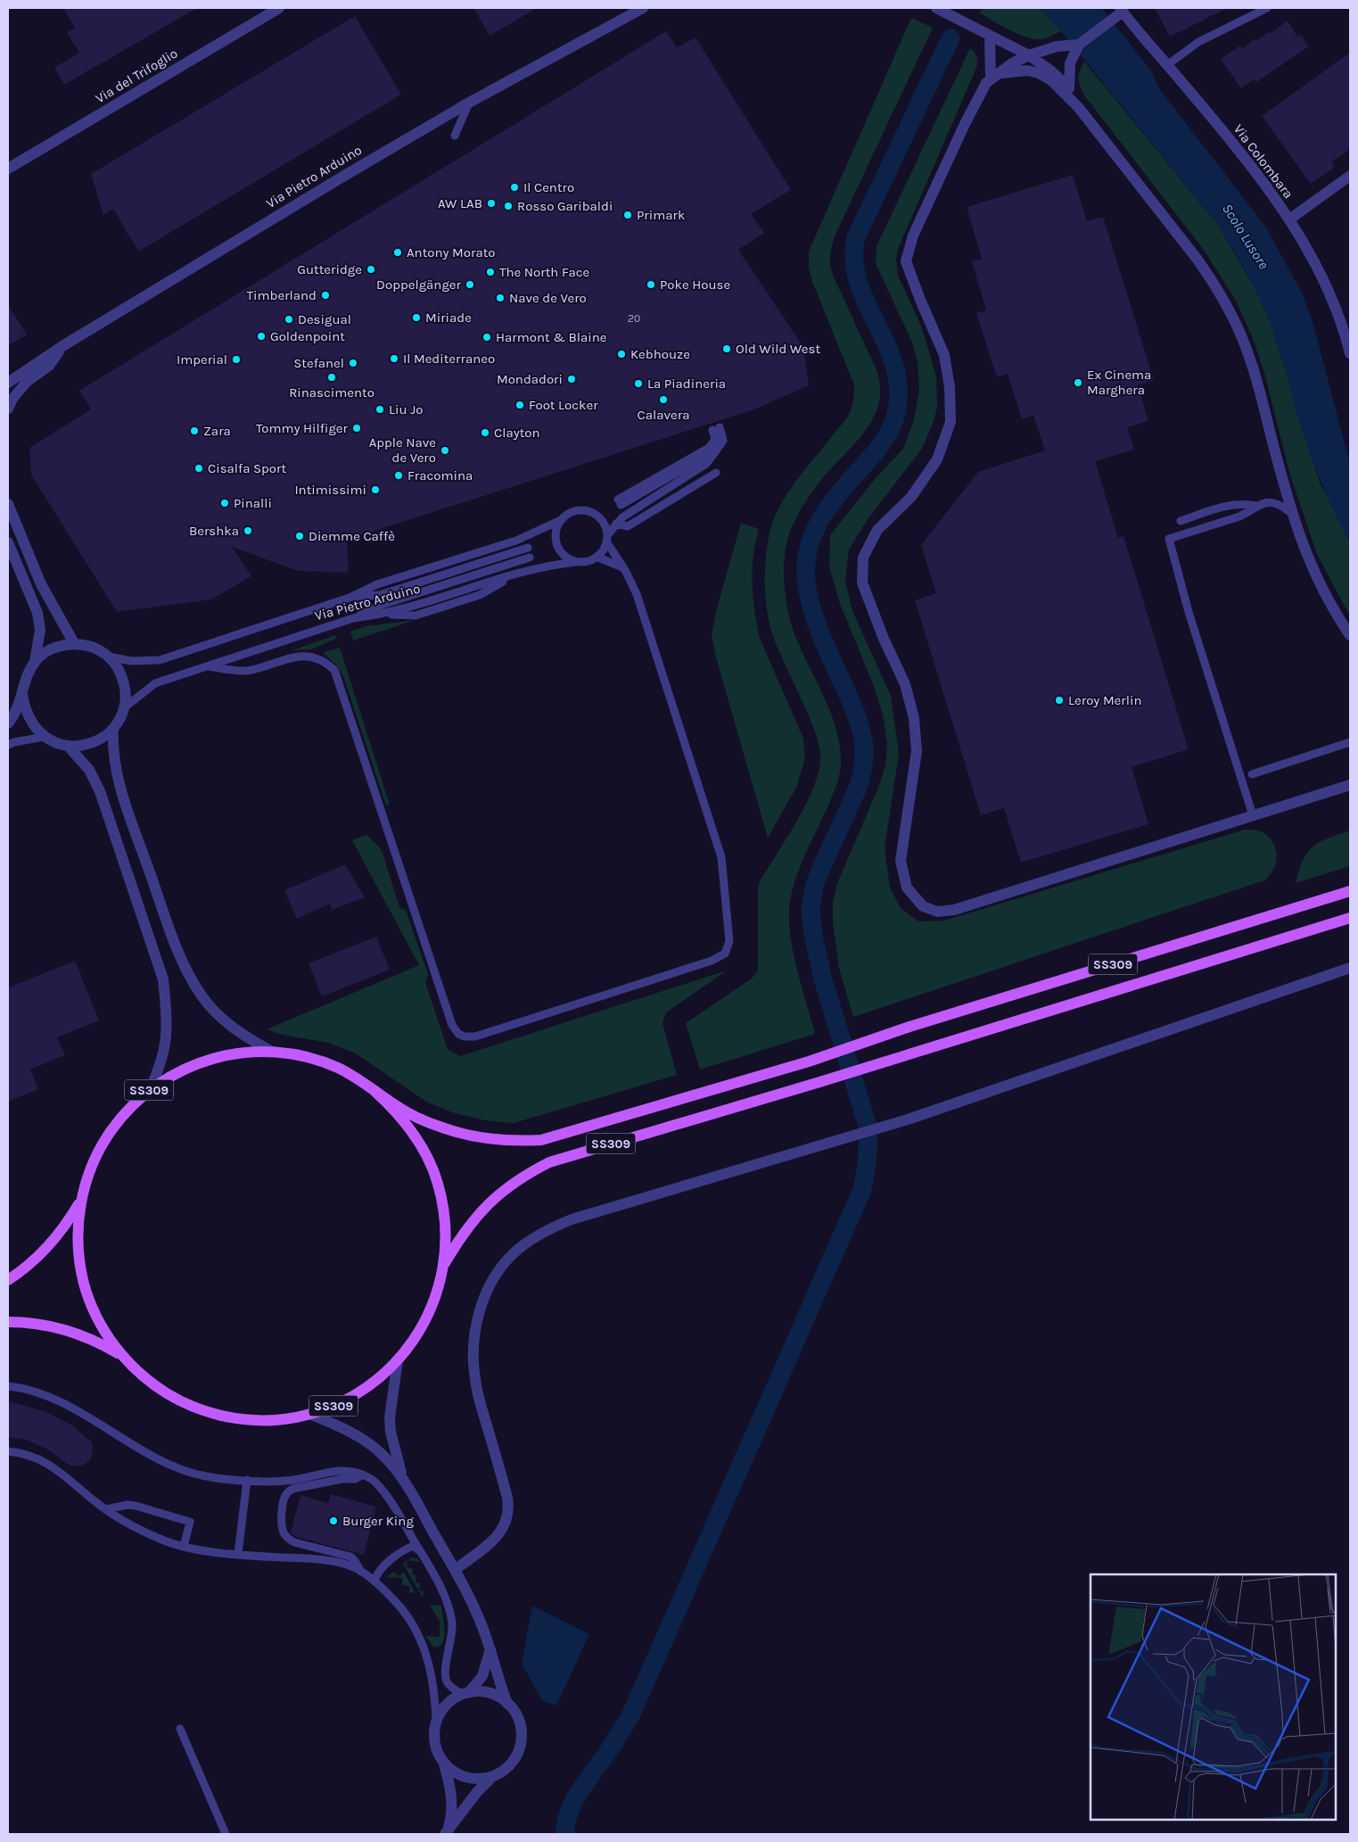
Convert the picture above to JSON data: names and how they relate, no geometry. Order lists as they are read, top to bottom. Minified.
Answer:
{"streets":{"main road":["SS309"],"street":["Via del Trifoglio","Via Colombara","Via Pietro Arduino"]},"water":["Scolo Lusore"],"places":["Il Centro","AW LAB","Rosso Garibaldi","Primark","Antony Morato","Gutteridge","The North Face","Doppelgänger","Poke House","Timberland","Nave de Vero","Miriade","Desigual","Goldenpoint","Harmont & Blaine","Old Wild West","Kebhouze","Il Mediterraneo","Imperial","Stefanel","Rinascimento","Mondadori","Ex Cinema Marghera","La Piadineria","Calavera","Foot Locker","Liu Jo","Tommy Hilfiger","Zara","Clayton","Apple Nave de Vero","Cisalfa Sport","Fracomina","Intimissimi","Pinalli","Bershka","Diemme Caffè","Leroy Merlin","Burger King"],"house_numbers":["20"]}
